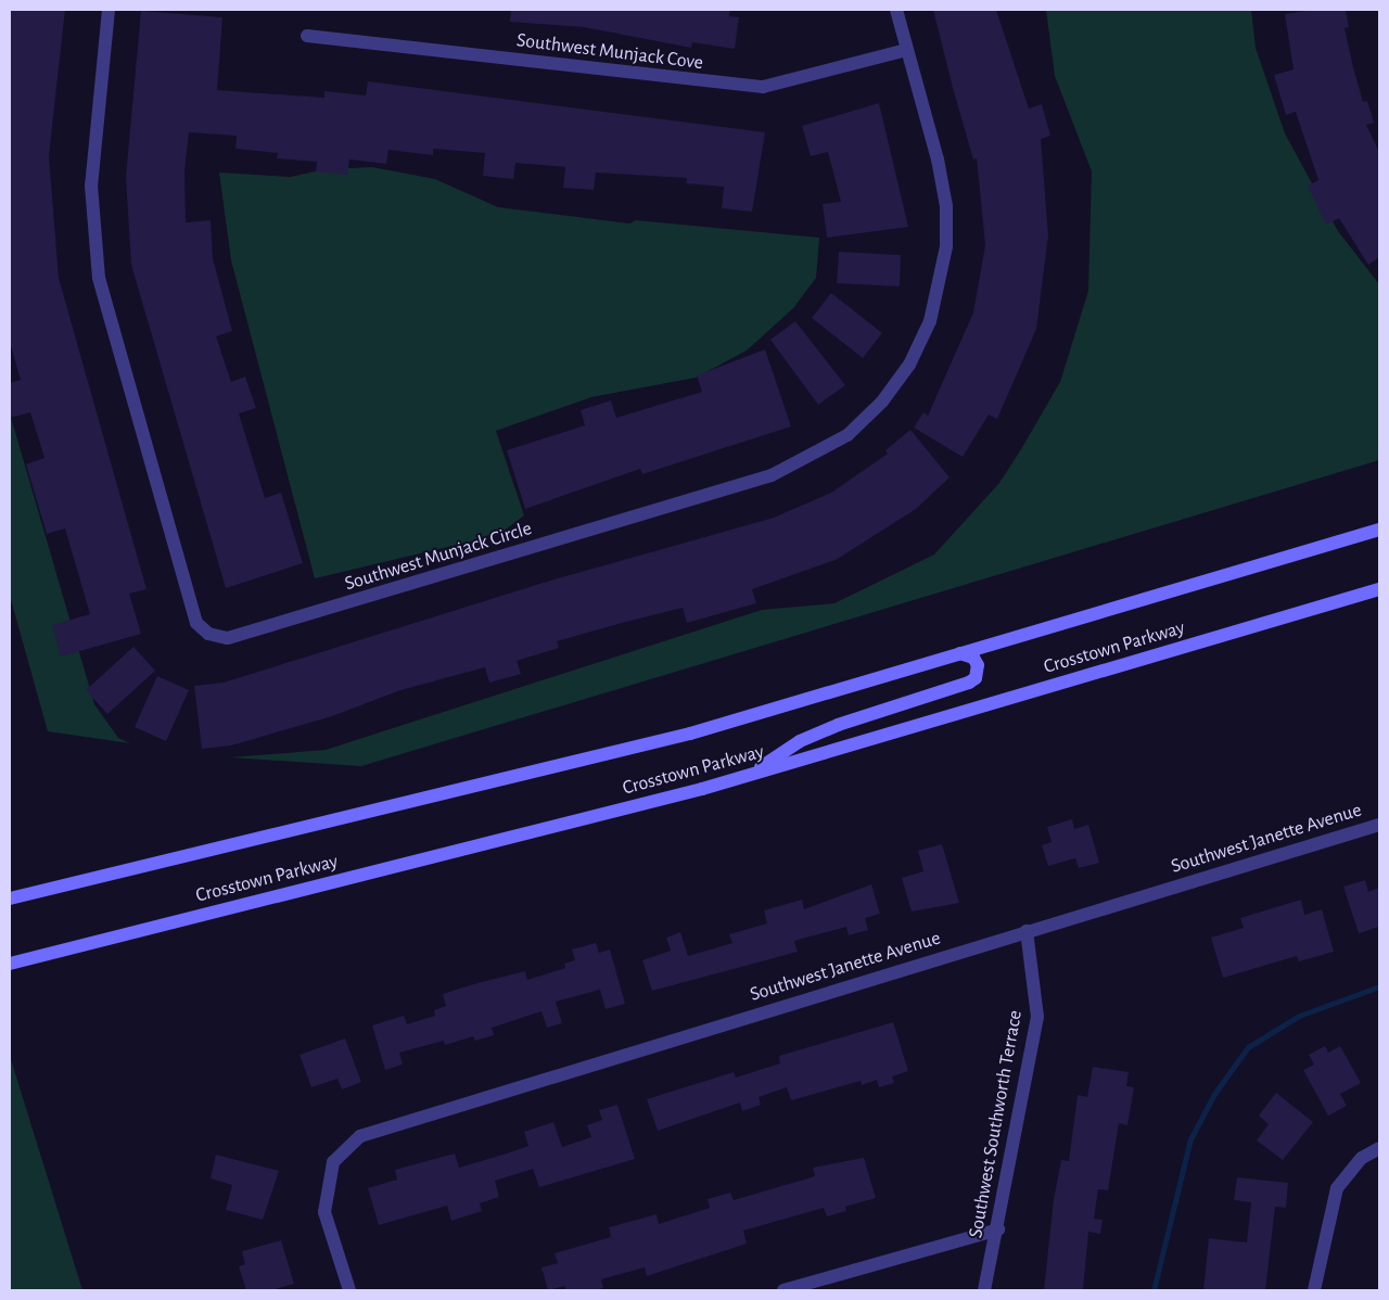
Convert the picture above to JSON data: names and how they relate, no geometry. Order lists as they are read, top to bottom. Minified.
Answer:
{"streets":{"main road":["Crosstown Parkway"],"street":["Southwest Munjack Cove","Southwest Munjack Circle","Southwest Janette Avenue","Southwest Southworth Terrace"]},"crossings":[["Southwest Munjack Cove","Southwest Munjack Circle"],["Southwest Janette Avenue","Southwest Southworth Terrace"]]}
